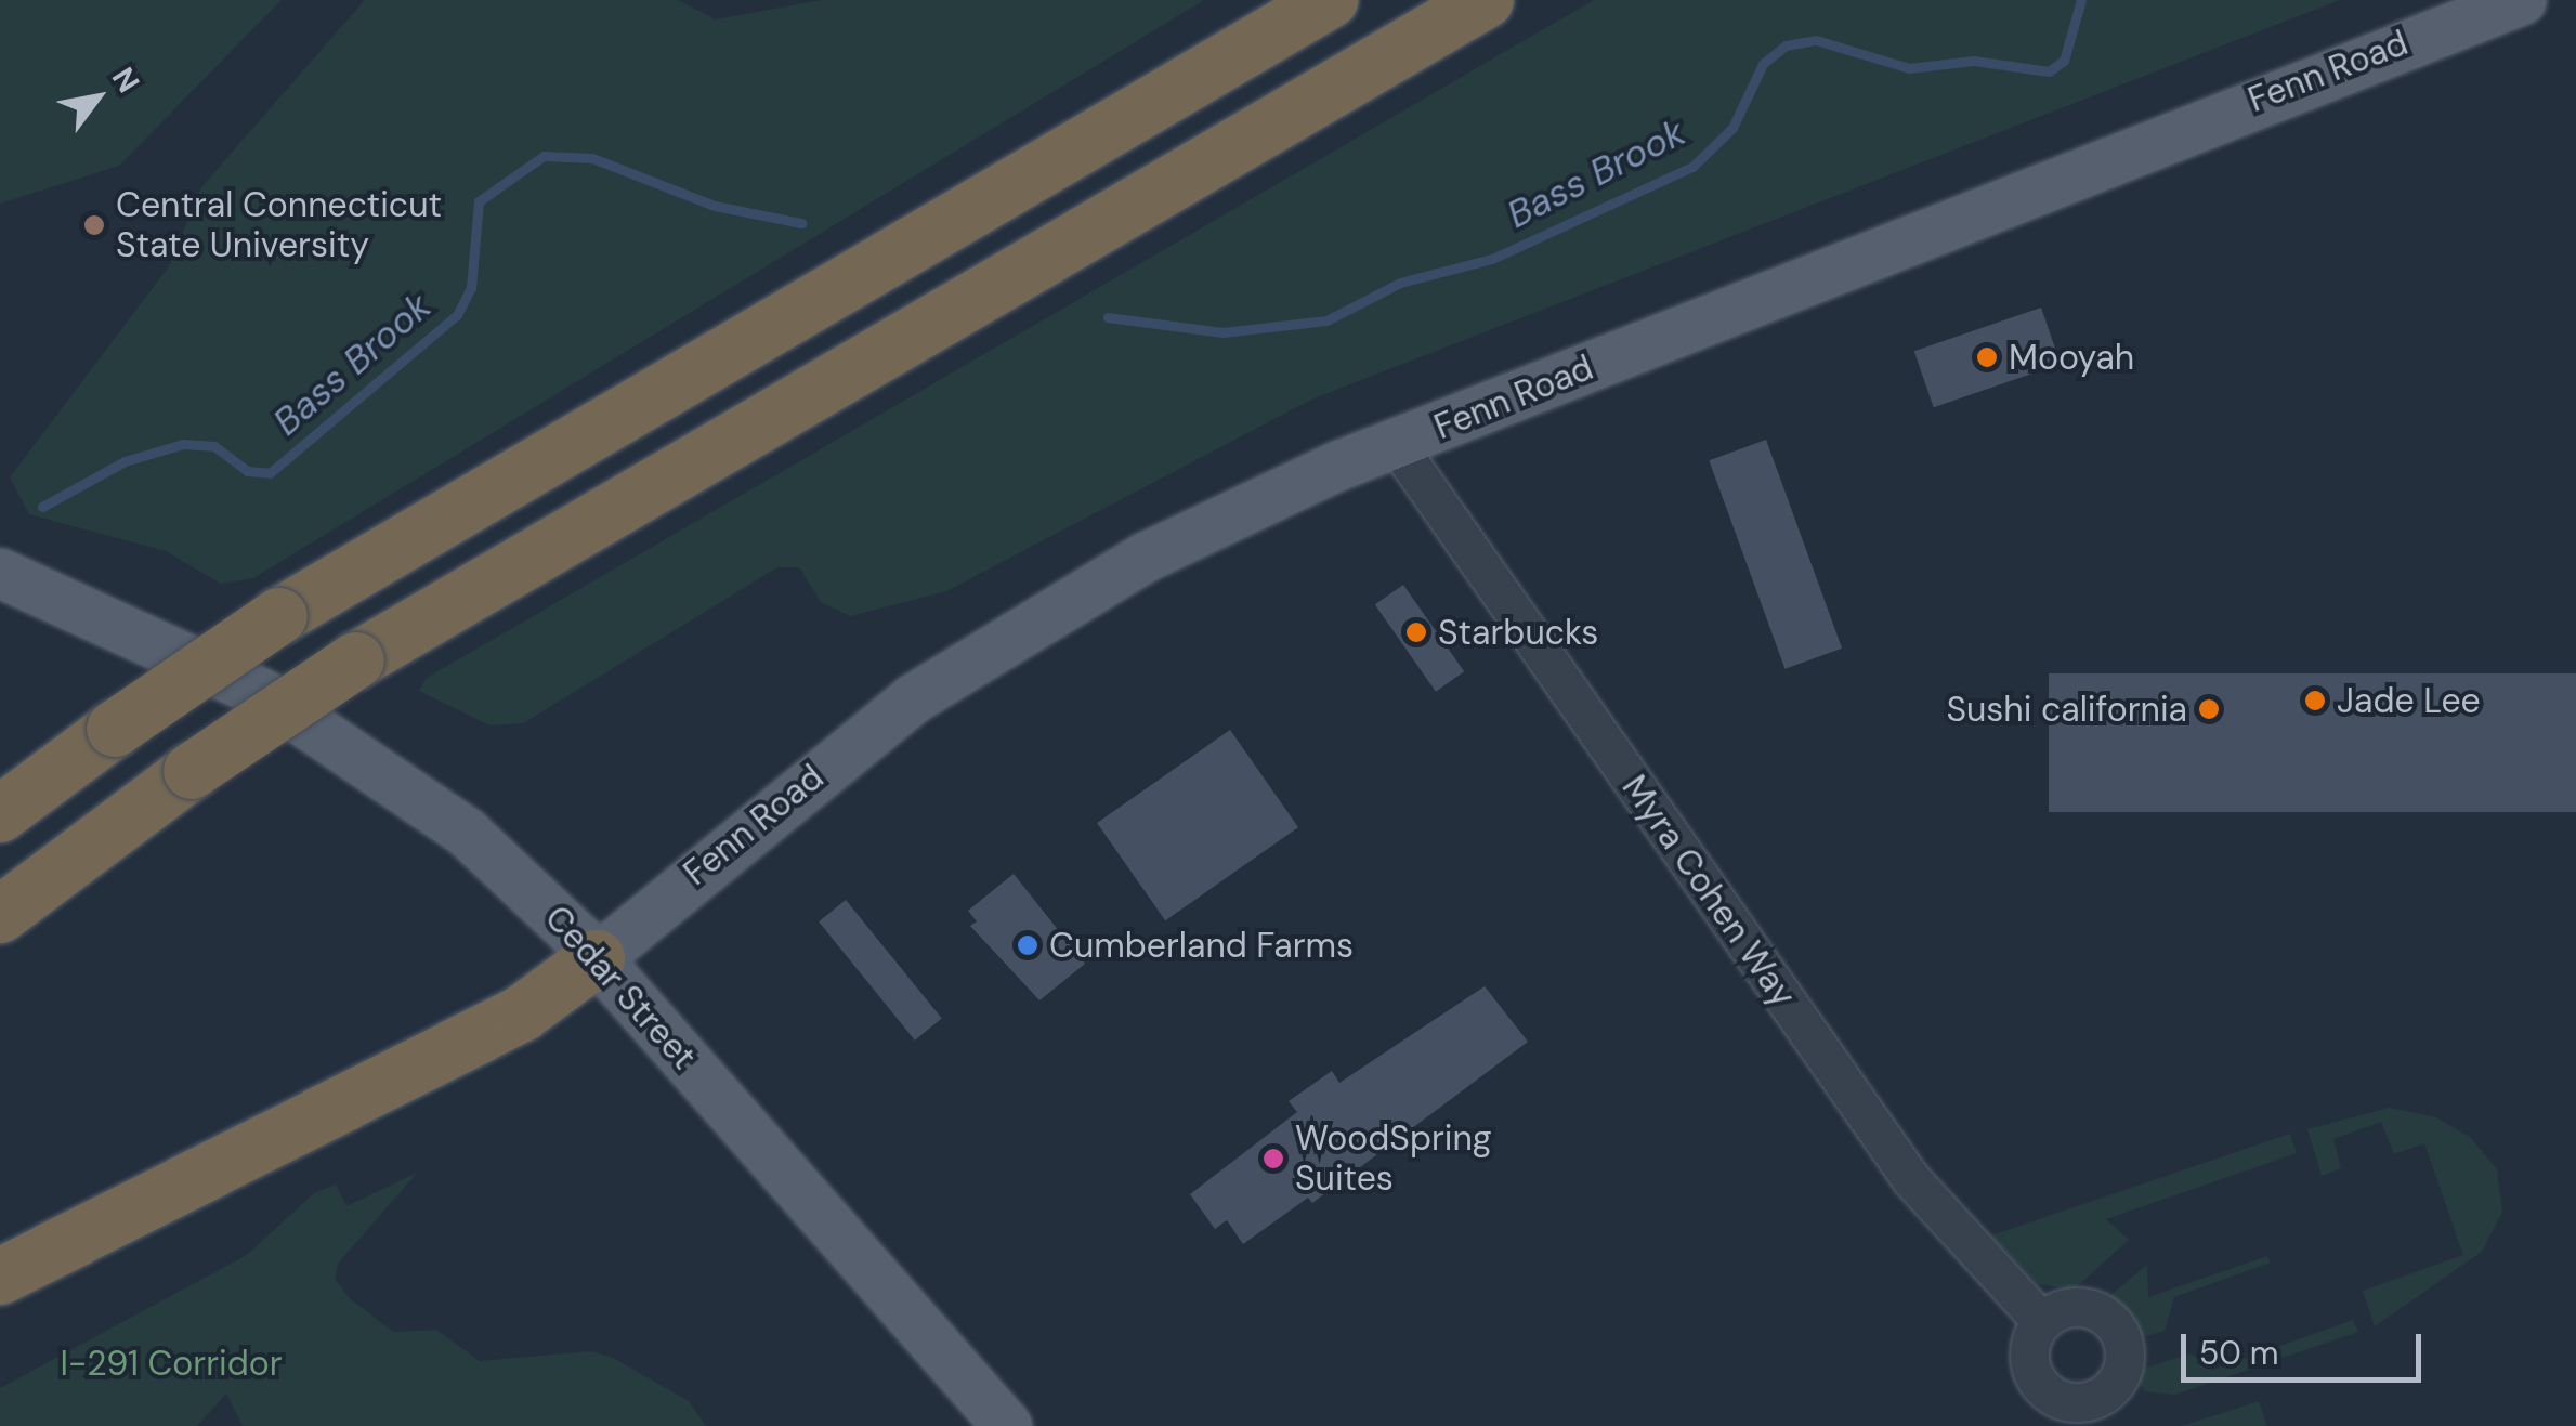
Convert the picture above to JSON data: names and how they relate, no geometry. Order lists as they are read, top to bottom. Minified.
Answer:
{"streets":{"main road":["Fenn Road","Cedar Street"],"street":["Myra Cohen Way"]},"crossings":[["Fenn Road","Myra Cohen Way"],["Fenn Road","Cedar Street"]],"water":["Bass Brook"],"parks":["I-291 Corridor"],"places":["Central Connecticut State University","Mooyah","Starbucks","Jade Lee","Sushi california","Cumberland Farms","WoodSpring Suites"],"scale_bar":"50 m","north":"top right"}
